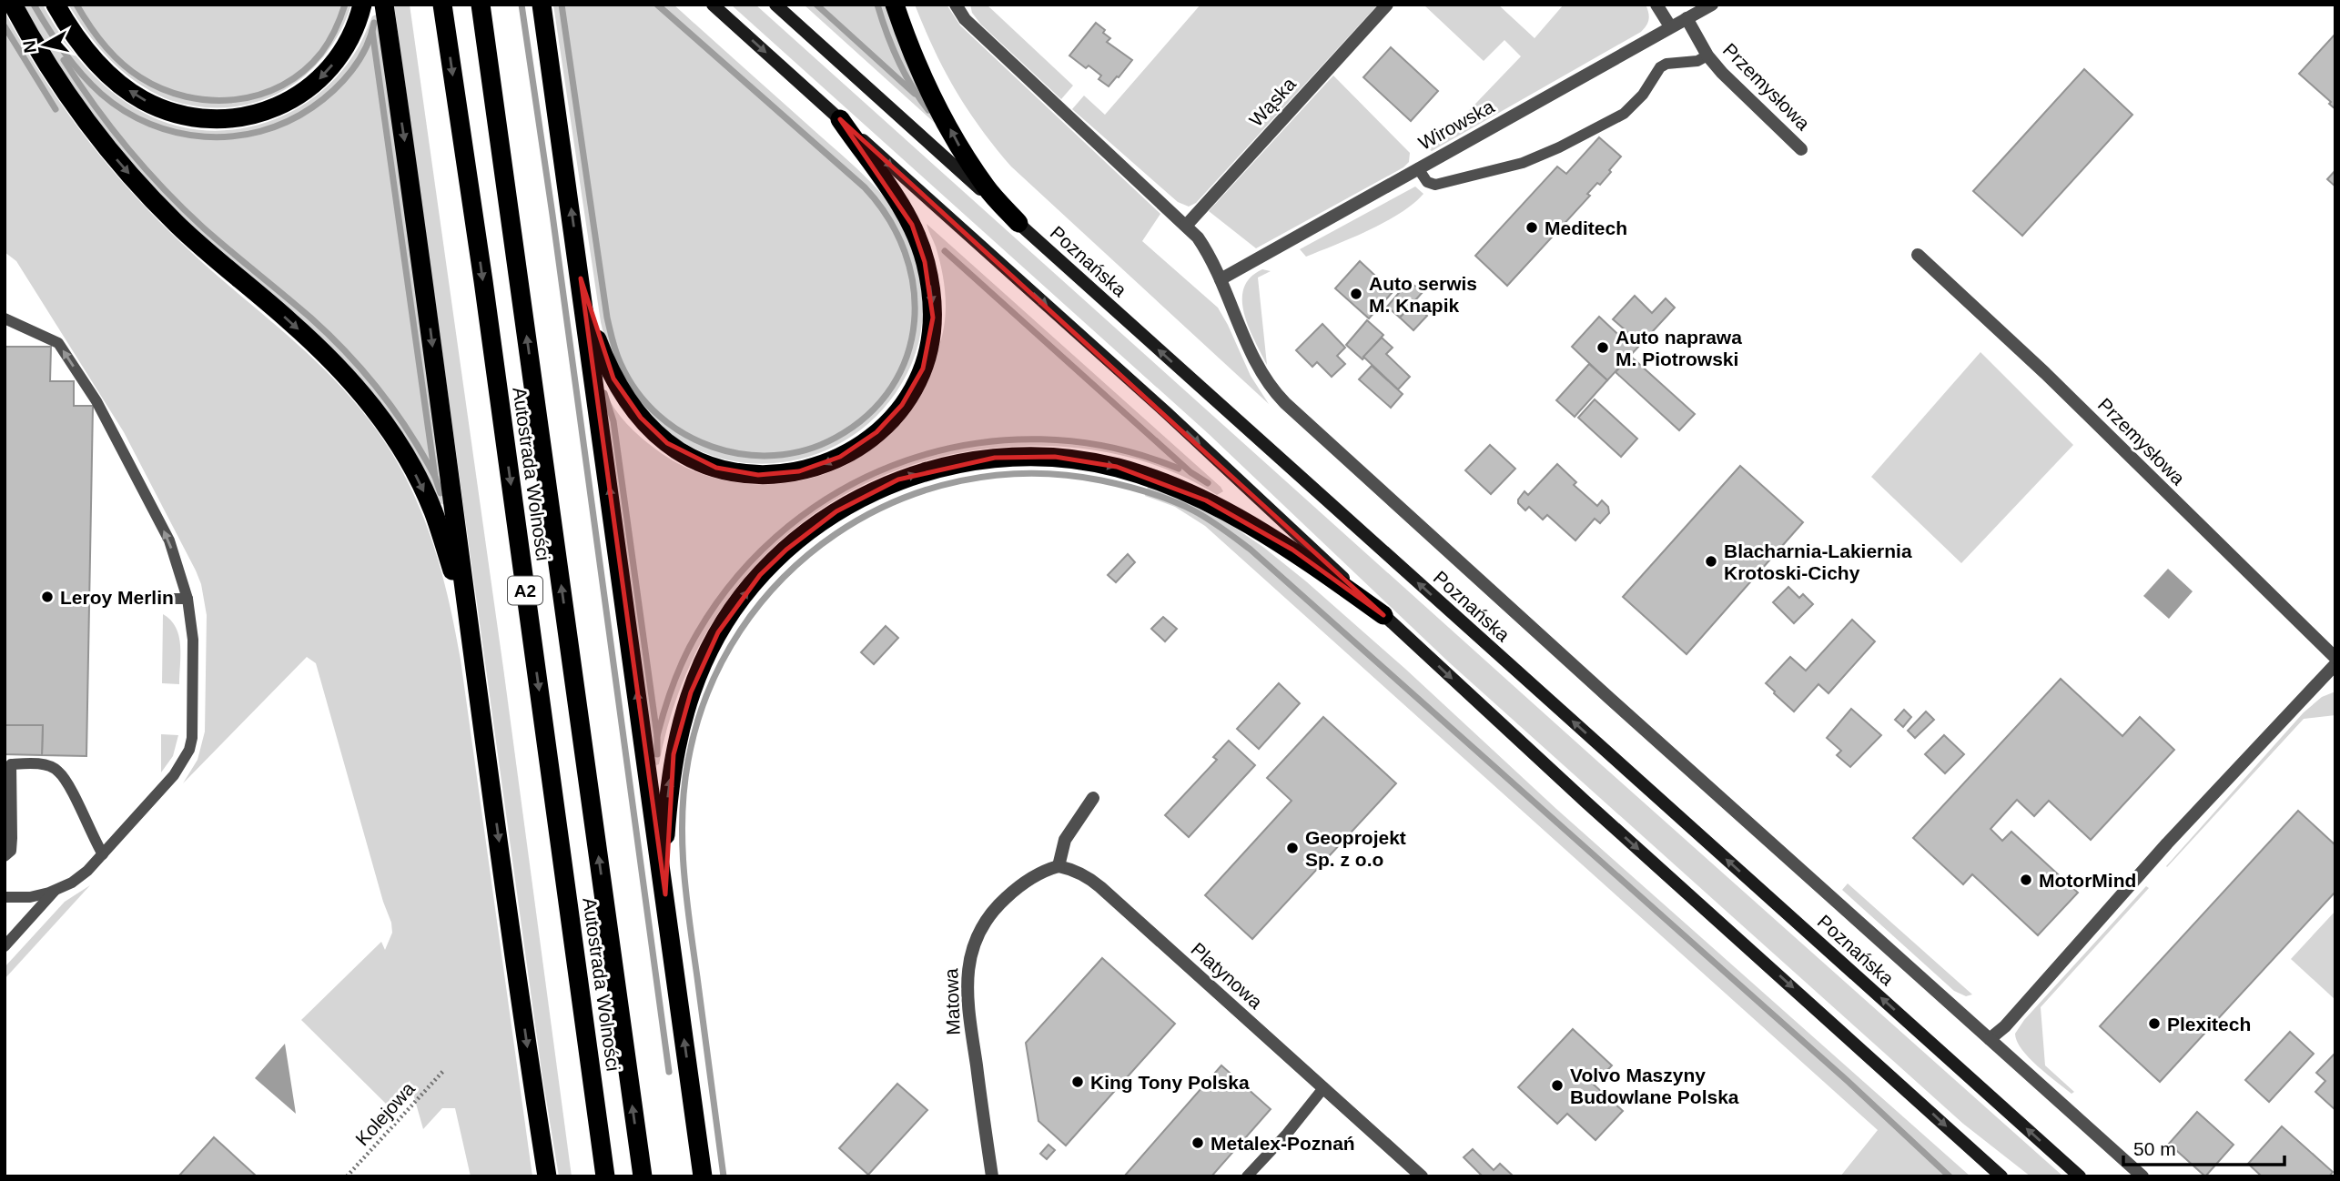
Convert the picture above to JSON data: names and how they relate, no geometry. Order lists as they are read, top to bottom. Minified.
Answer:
{"streets":{"highway":["Autostrada Wolności","A2"],"main road":["Poznańska"],"street":["Przemysłowa","Wąska","Wirowska","Platynowa","Matowa"],"path":["Kolejowa"]},"crossings":[["Przemysłowa","Wirowska"],["Platynowa","Matowa"]],"places":["Meditech","Auto serwis M. Knapik","Auto naprawa M. Piotrowski","Blacharnia-Lakiernia Krotoski-Cichy","Leroy Merlin","Geoprojekt Sp. z o.o","MotorMind","Plexitech","King Tony Polska","Volvo Maszyny Budowlane Polska","Metalex-Poznań"],"scale_bar":"50 m","north":"left"}
